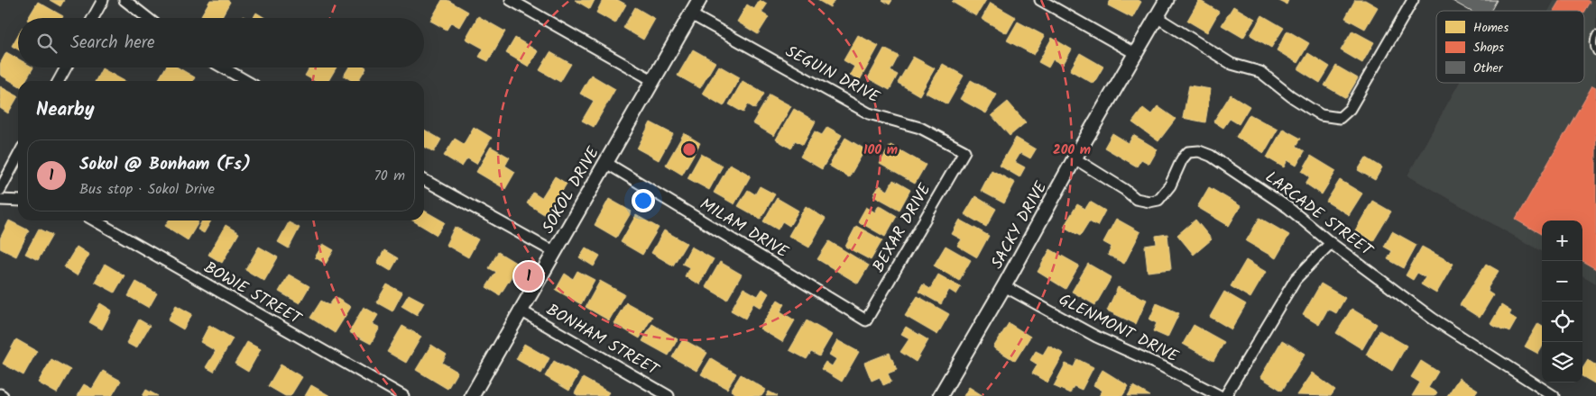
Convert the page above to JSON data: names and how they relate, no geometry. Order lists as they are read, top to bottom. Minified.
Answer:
{"streets":{"street":["SEGUIN DRIVE","SOKOL DRIVE","LARCADE STREET","SACKY DRIVE","MILAM DRIVE","BEXAR DRIVE","BOWIE STREET","GLENMONT DRIVE","BONHAM STREET"]},"crossings":[["SEGUIN DRIVE","SOKOL DRIVE"],["SEGUIN DRIVE","BEXAR DRIVE"],["SOKOL DRIVE","MILAM DRIVE"],["SOKOL DRIVE","BONHAM STREET"],["LARCADE STREET","SACKY DRIVE"],["SACKY DRIVE","GLENMONT DRIVE"],["MILAM DRIVE","BEXAR DRIVE"]],"legend":["Homes","Shops","Other"],"page":{"search":"Search here","heading":"Nearby","list":[{"mark":"1","name":"Sokol @ Bonham (Fs)","note":"Bus stop · Sokol Drive","value":"70 m"}],"map_buttons":["+","−"],"pins":"1"},"rings":["100 m","200 m"]}
